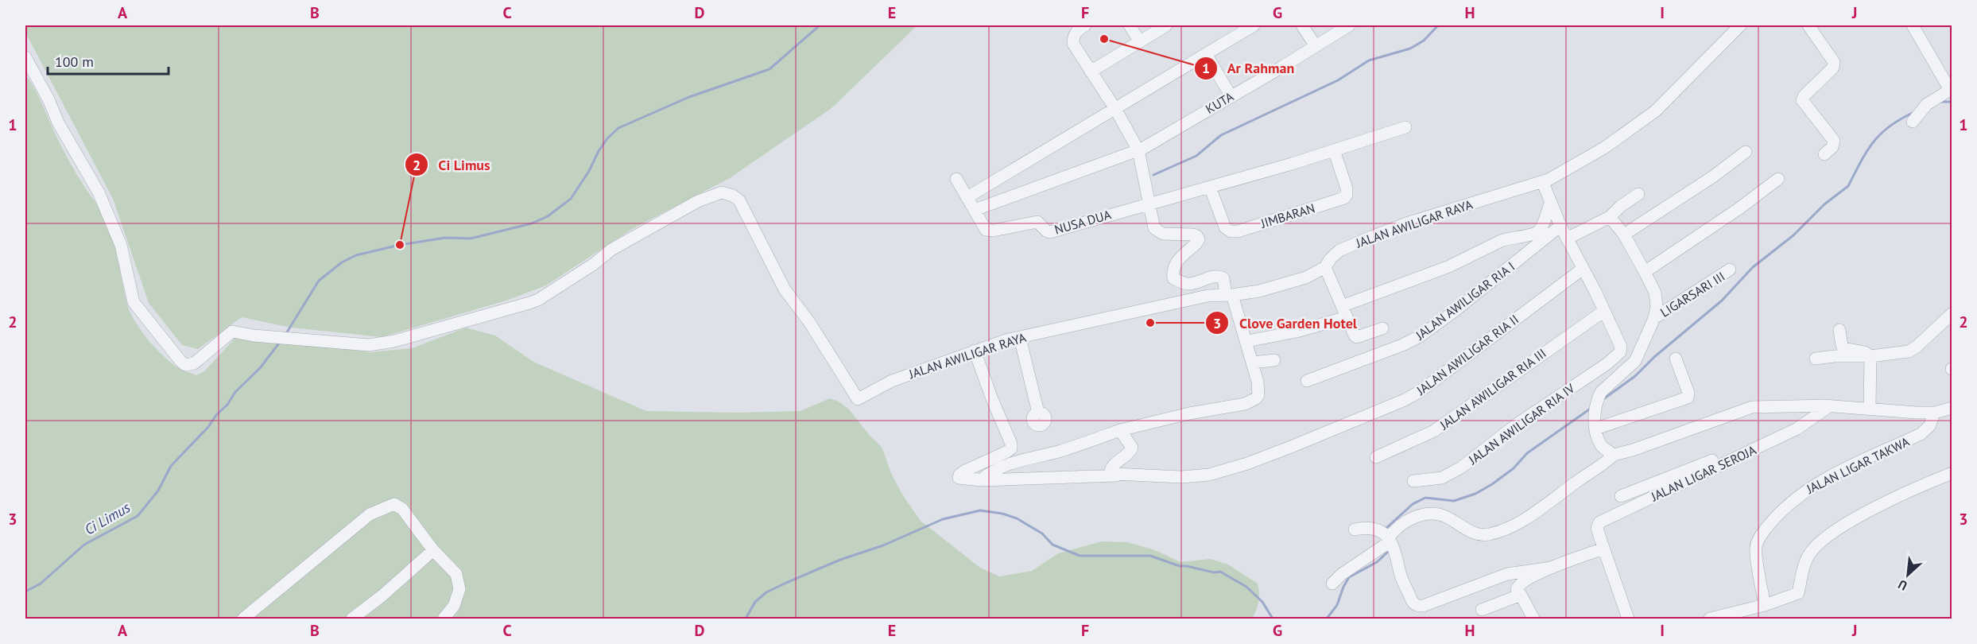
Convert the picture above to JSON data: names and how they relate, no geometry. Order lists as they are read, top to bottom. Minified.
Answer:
{"streets":{"street":["KUTA","JIMBARAN","NUSA DUA","JALAN AWILIGAR RAYA","LIGARSARI III","JALAN AWILIGAR RIA I","JALAN AWILIGAR RIA II","JALAN AWILIGAR RIA III","JALAN AWILIGAR RIA IV","JALAN LIGAR TAKWA","JALAN LIGAR SEROJA"]},"crossings":[["JALAN AWILIGAR RAYA","JALAN AWILIGAR RIA II"],["JALAN AWILIGAR RIA III","JALAN AWILIGAR RIA IV"]],"water":["Ci Limus"],"places":["Ar Rahman","Ci Limus","Clove Garden Hotel"],"scale_bar":"100 m","north":"bottom left","grid":{"columns":["A","B","C","D","E","F","G","H","I","J"],"rows":["1","2","3"]}}
